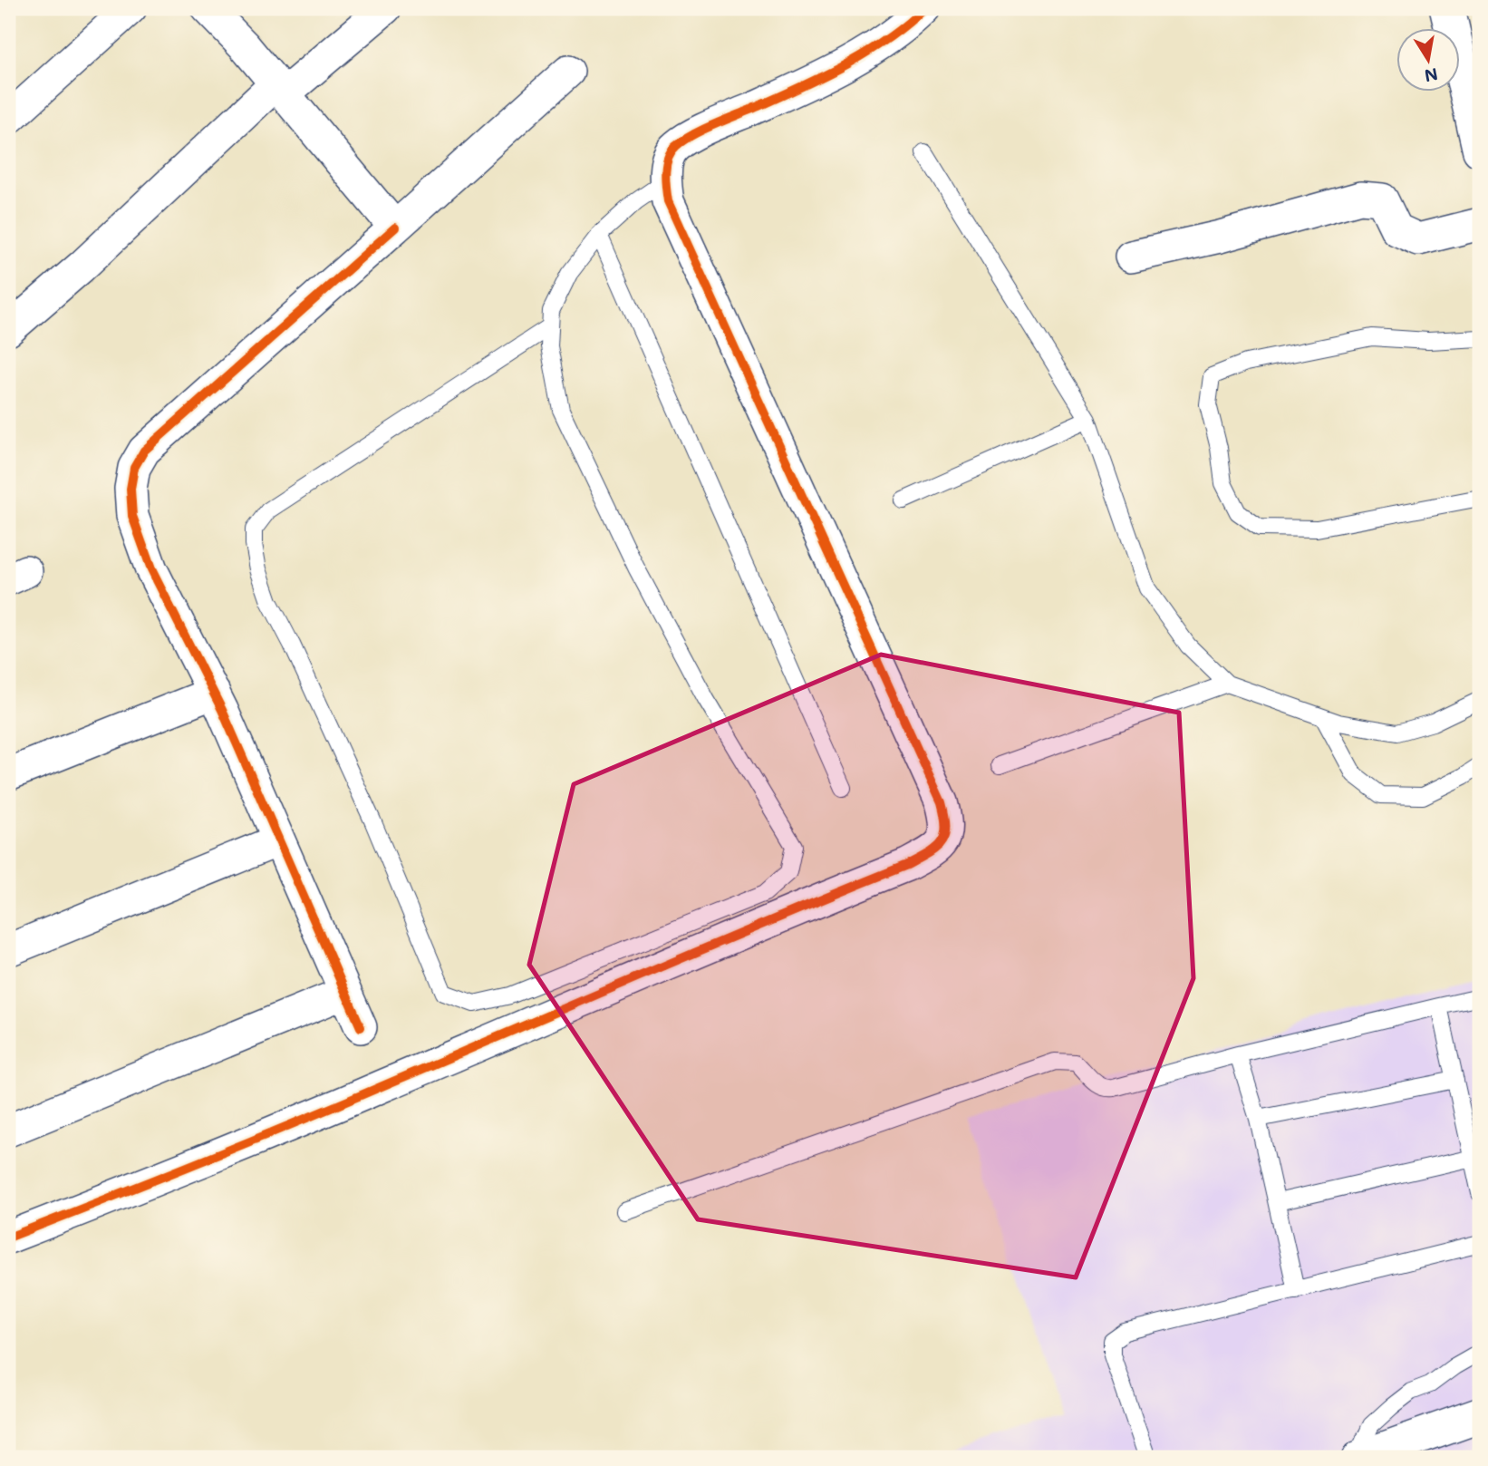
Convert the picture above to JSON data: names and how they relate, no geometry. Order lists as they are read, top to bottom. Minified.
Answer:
{"north":"bottom"}
